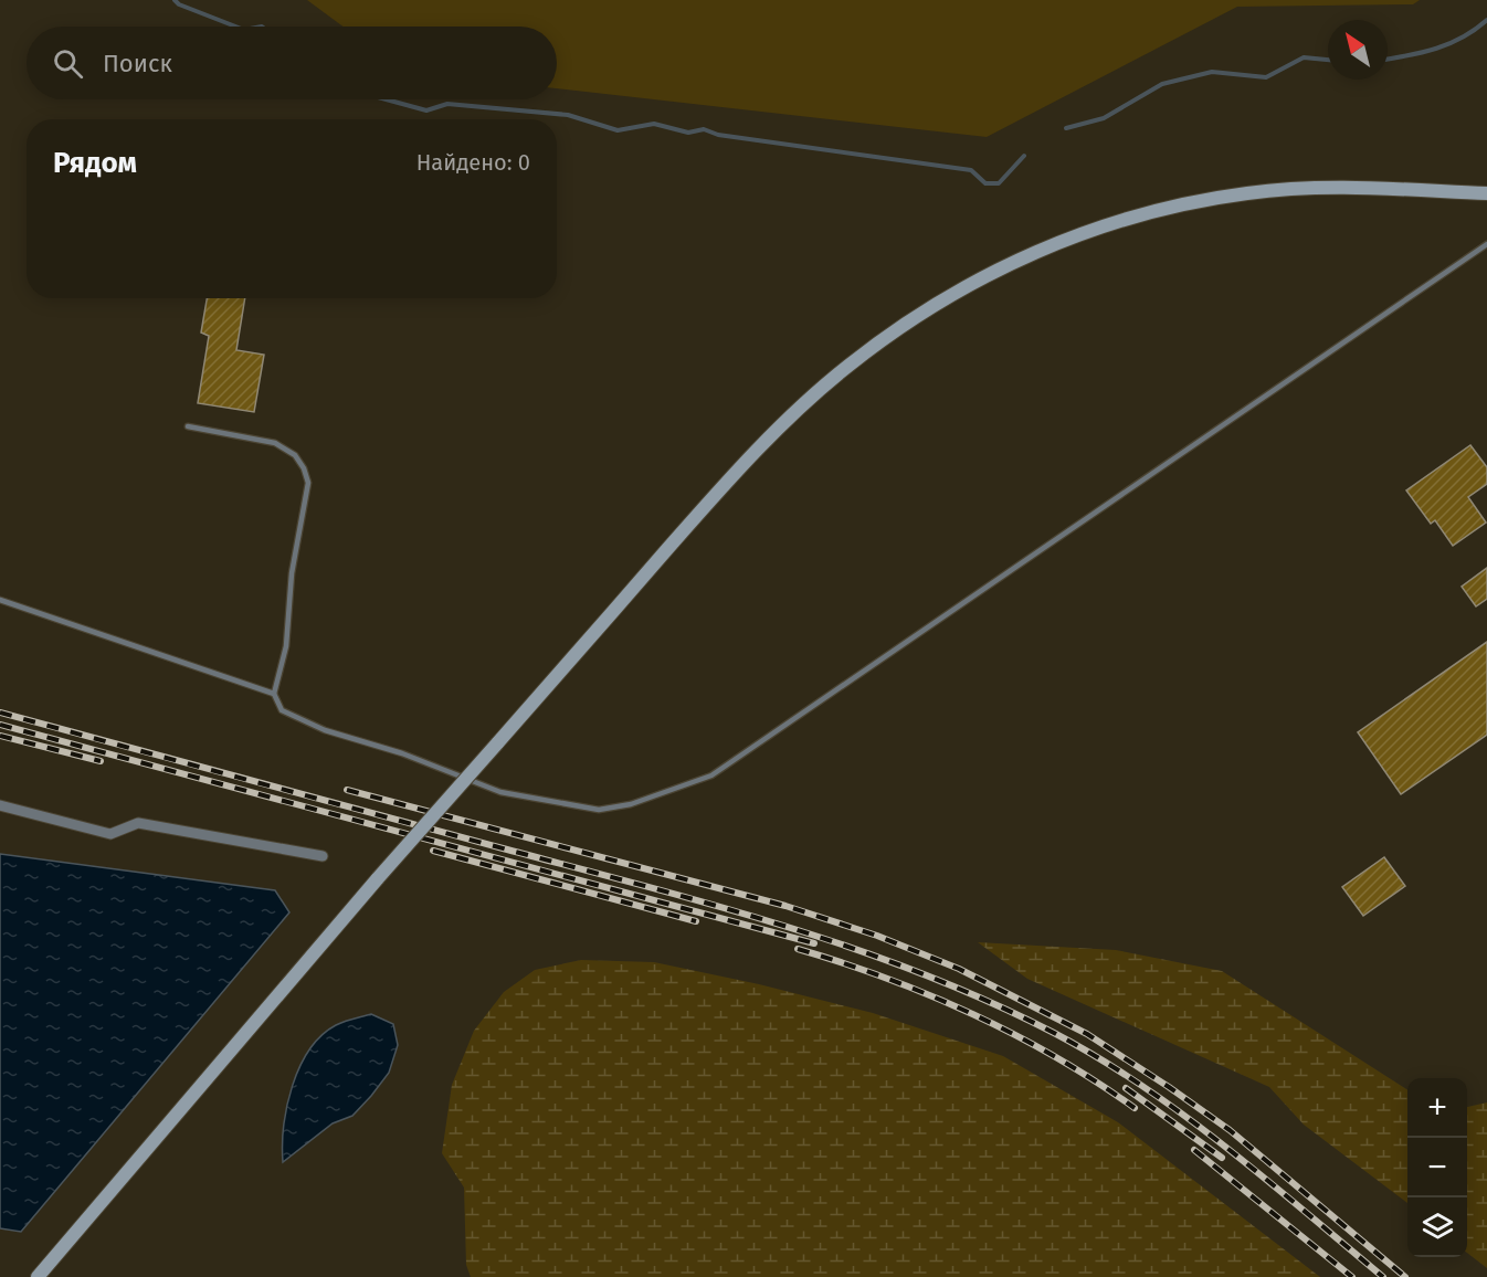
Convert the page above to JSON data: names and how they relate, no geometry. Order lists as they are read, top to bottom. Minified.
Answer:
{"north":"top left","page":{"search":"Поиск","heading":["Рядом","Найдено: 0"],"map_buttons":["+","−"]}}
